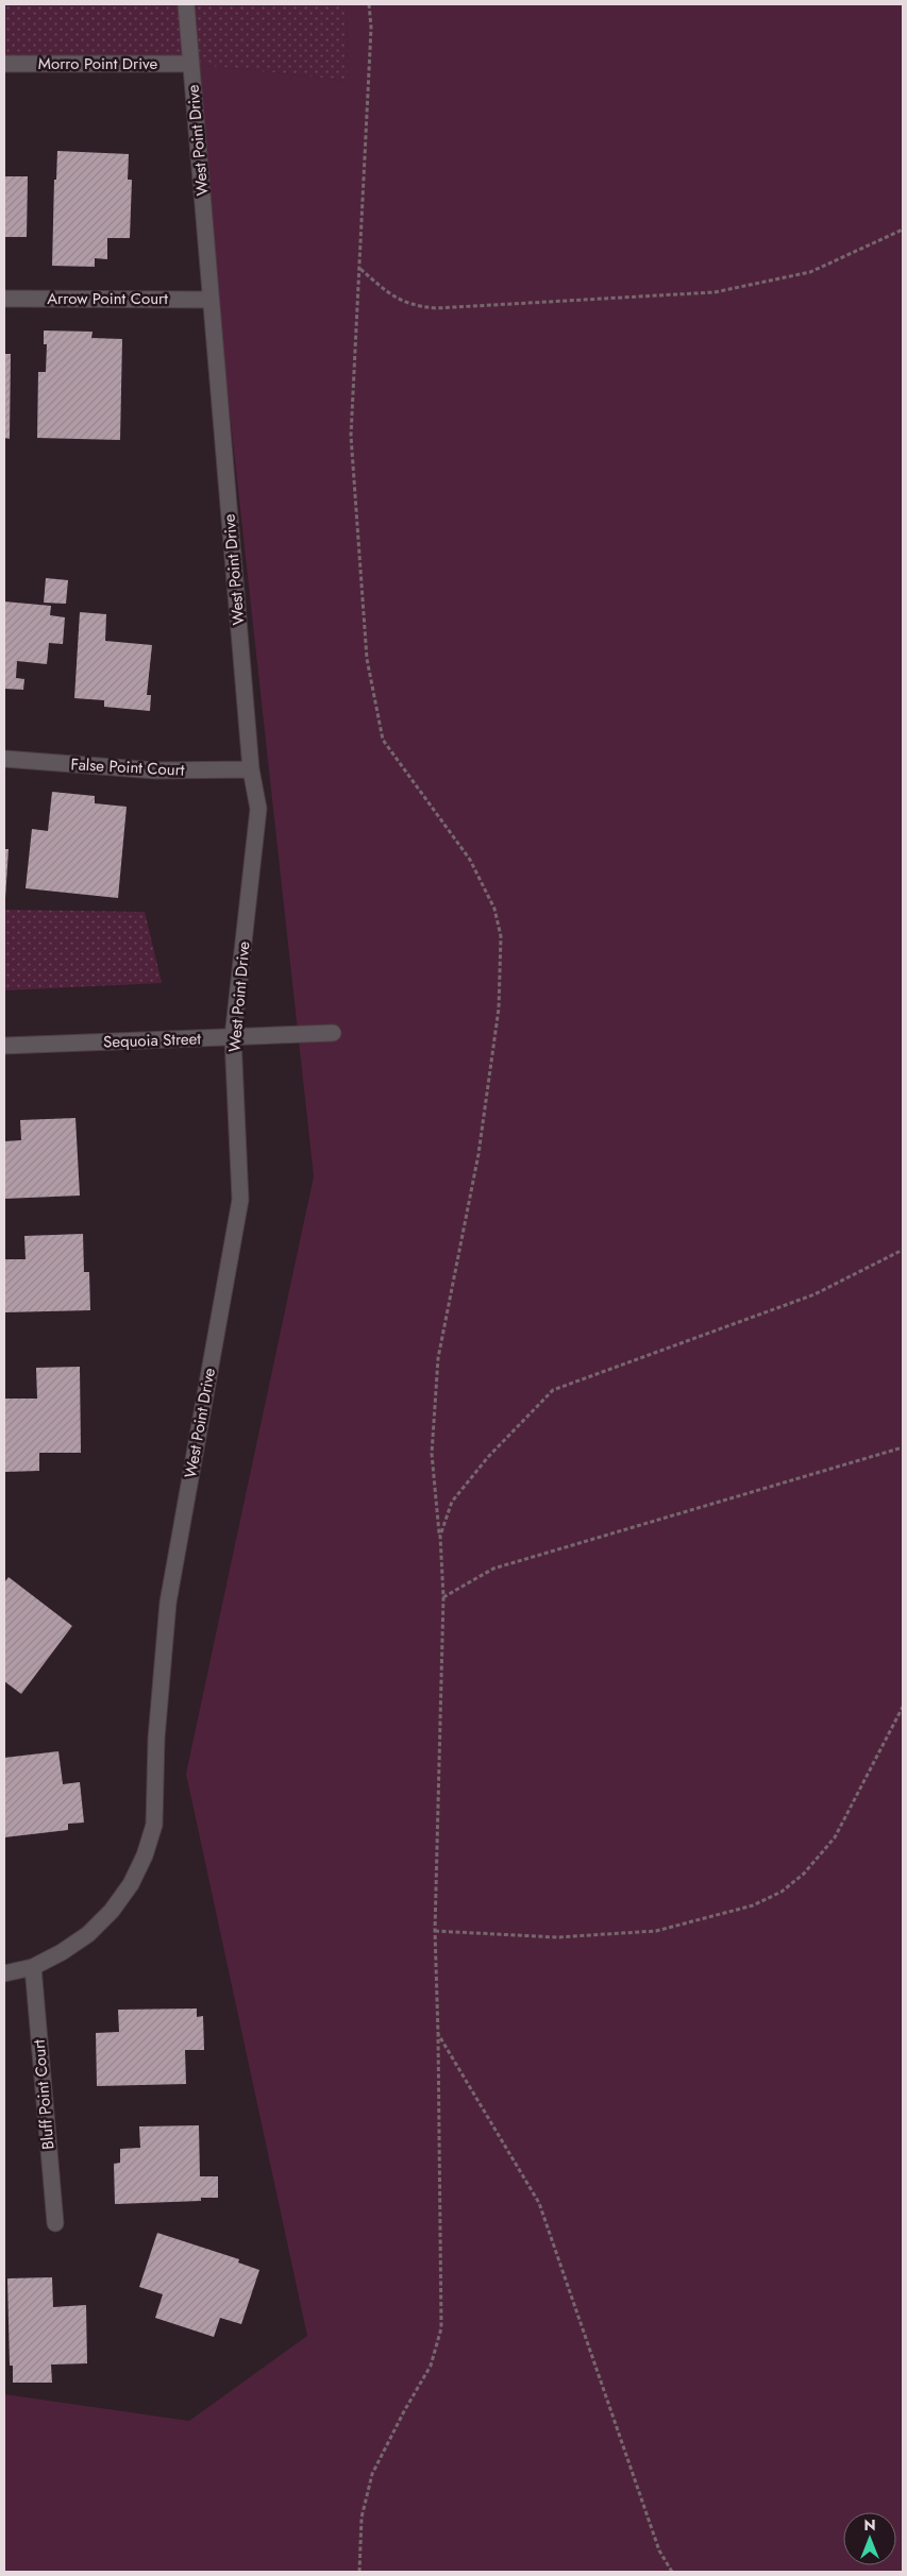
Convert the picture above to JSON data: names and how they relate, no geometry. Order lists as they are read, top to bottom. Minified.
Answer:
{"streets":{"street":["Morro Point Drive","West Point Drive","Arrow Point Court","False Point Court","Sequoia Street","Bluff Point Court"]},"crossings":[["Morro Point Drive","West Point Drive"],["West Point Drive","Arrow Point Court"],["West Point Drive","False Point Court"],["West Point Drive","Sequoia Street"],["West Point Drive","Bluff Point Court"]],"north":"top"}
